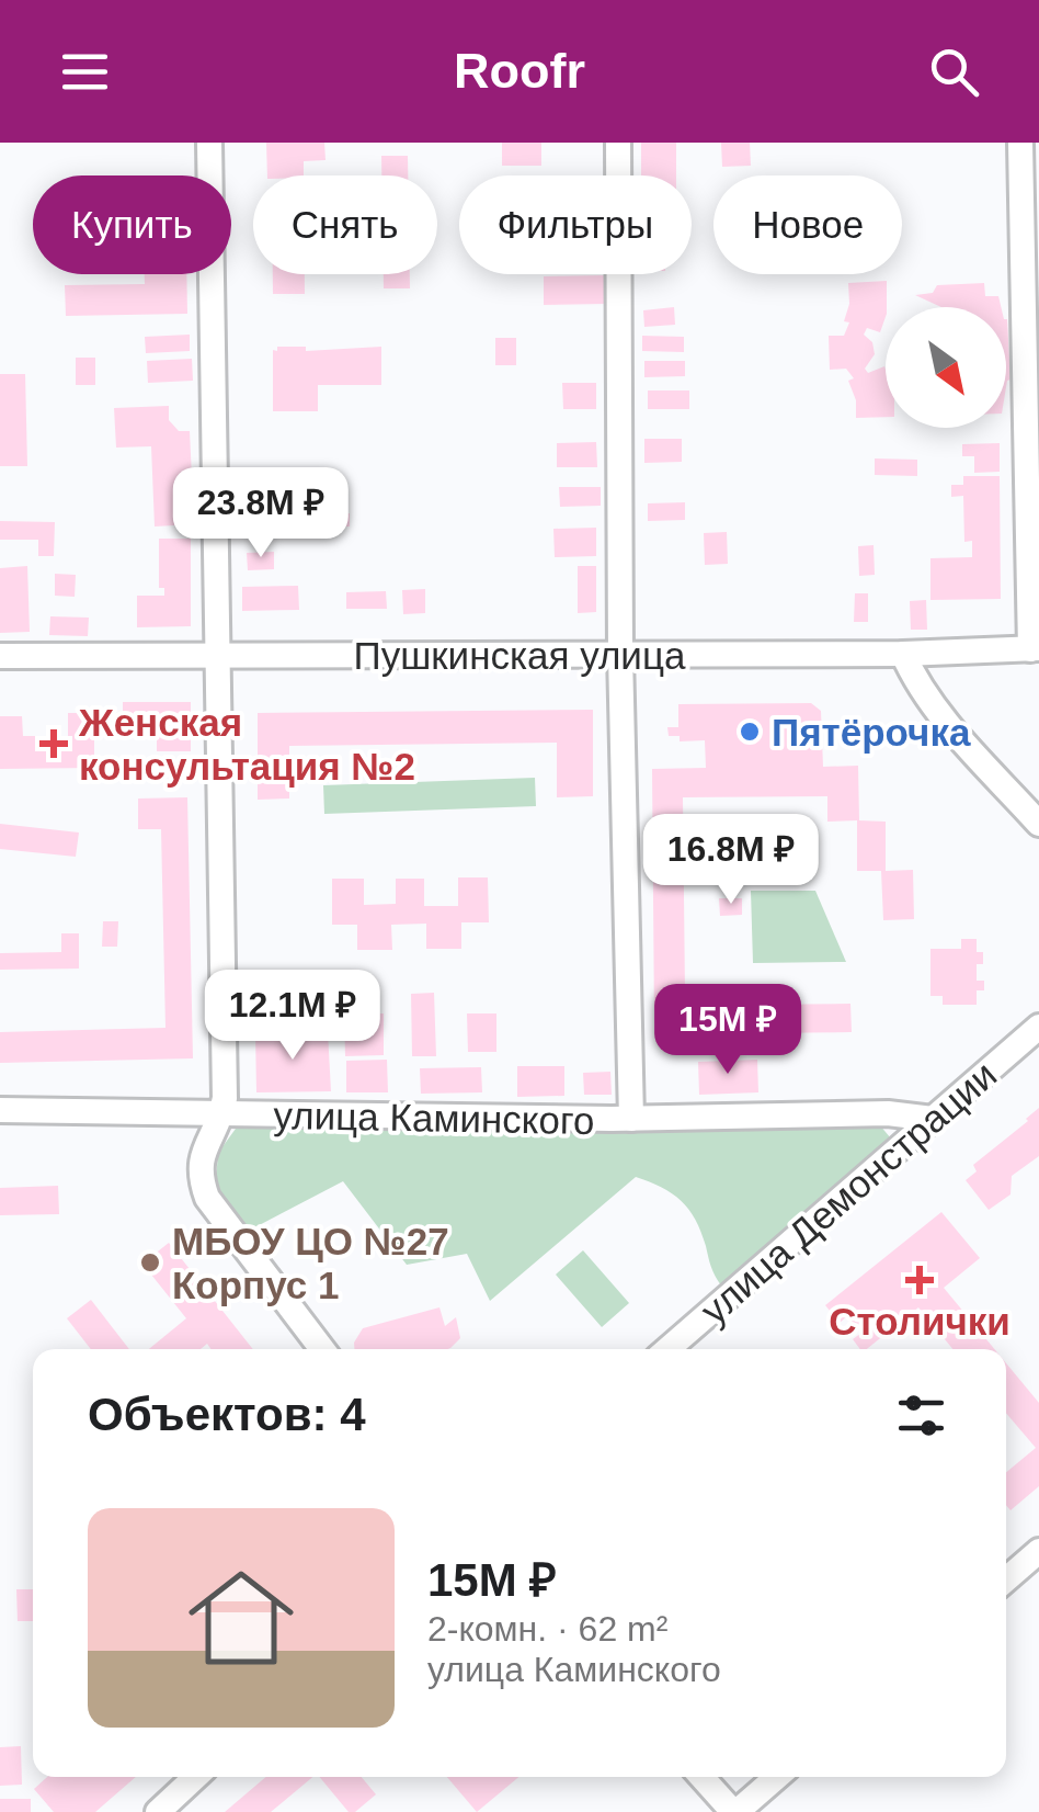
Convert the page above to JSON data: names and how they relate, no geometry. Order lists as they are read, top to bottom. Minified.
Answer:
{"streets":{"street":["Пушкинская улица","улица Каминского","улица Демонстрации"]},"crossings":[["улица Каминского","улица Демонстрации"]],"places":{"other":["Пятёрочка","МБОУ ЦО №27 Корпус 1"],"health":["Женская консультация №2","Столички"]},"north":"bottom right","page":{"header":"Roofr","chip":["Купить","Снять","Фильтры","Новое"],"price":["23.8M ₽","16.8M ₽","12.1M ₽","15M ₽"],"heading":"Объектов: 4","list":[{"name":"15M ₽","note":"2-комн. · 62 m² · улица Каминского"}]}}
